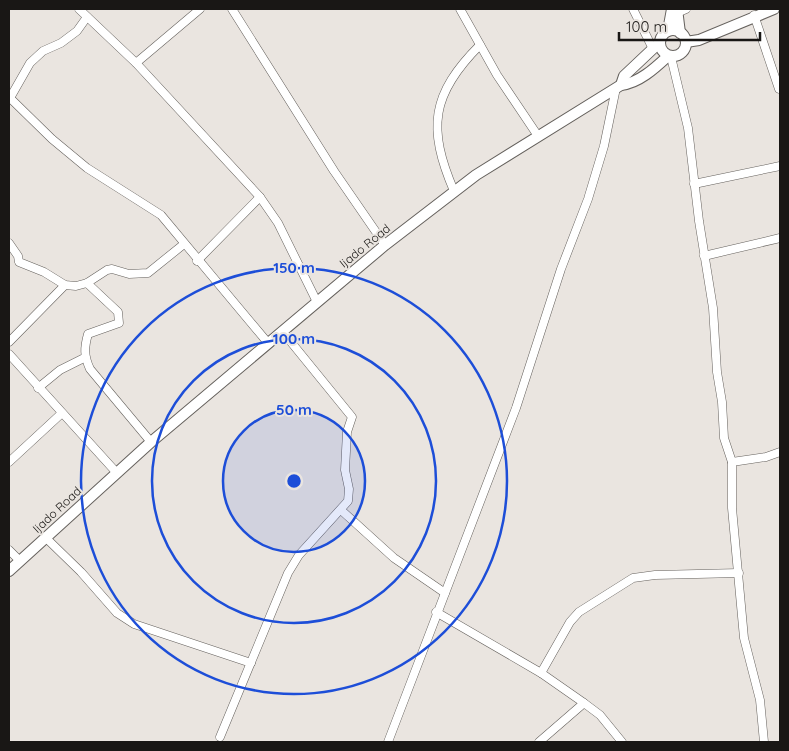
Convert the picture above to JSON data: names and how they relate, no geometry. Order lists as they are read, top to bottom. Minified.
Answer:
{"streets":{"street":["Ijado Road"]},"scale_bar":"100 m","rings":["150 m","100 m","50 m"]}
